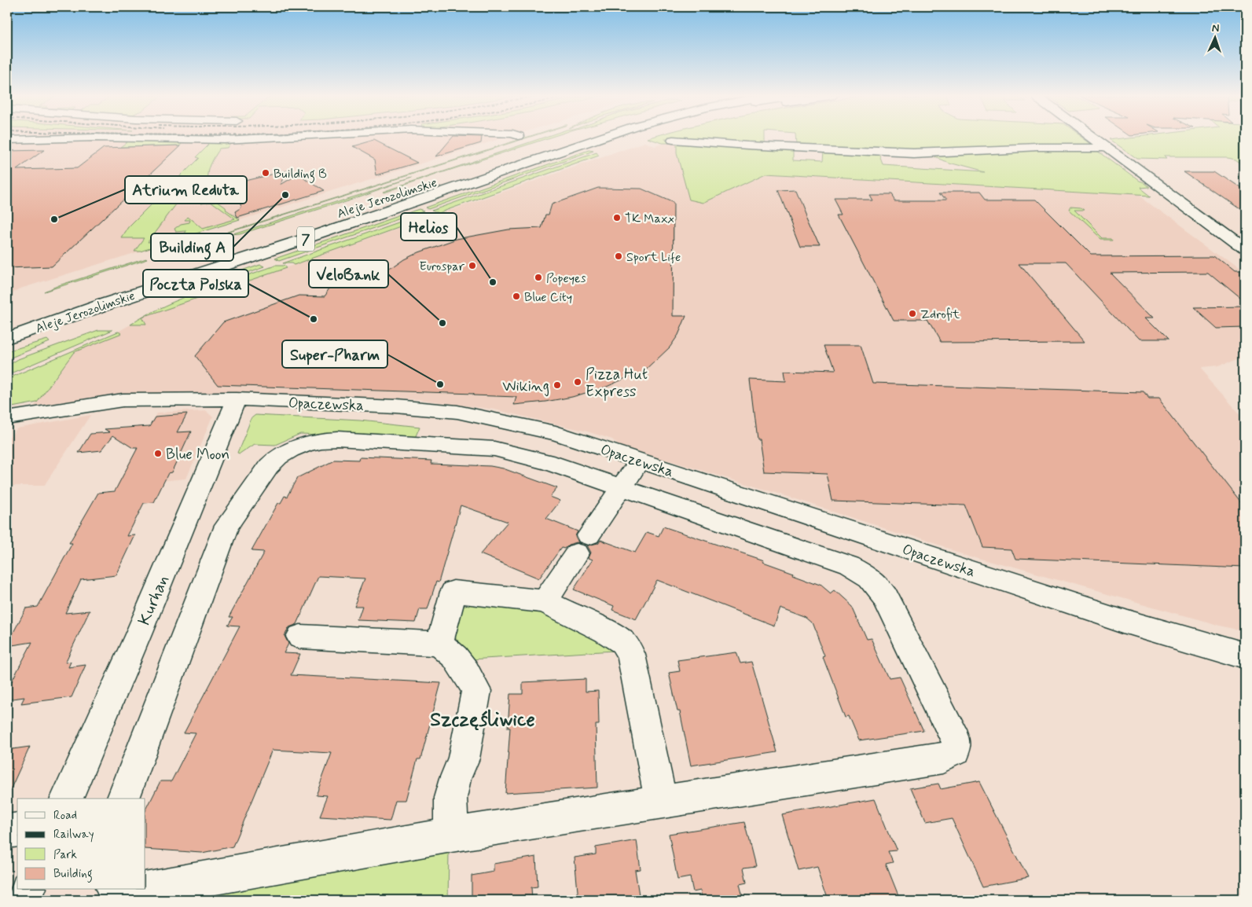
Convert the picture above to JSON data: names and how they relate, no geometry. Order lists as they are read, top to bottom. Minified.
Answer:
{"streets":{"street":["Aleje Jerozolimskie","7","Opaczewska","Kurhan"]},"crossings":[["Opaczewska","Kurhan"]],"districts":["Szczęśliwice"],"places":["Building B","Building A","TK Maxx","Atrium Reduta","Sport Life","Eurospar","Popeyes","Helios","Blue City","Zdrofit","Poczta Polska","VeloBank","Pizza Hut Express","Super-Pharm","Wiking","Blue Moon"],"legend":["Road","Railway","Park","Building"],"north":"top"}
